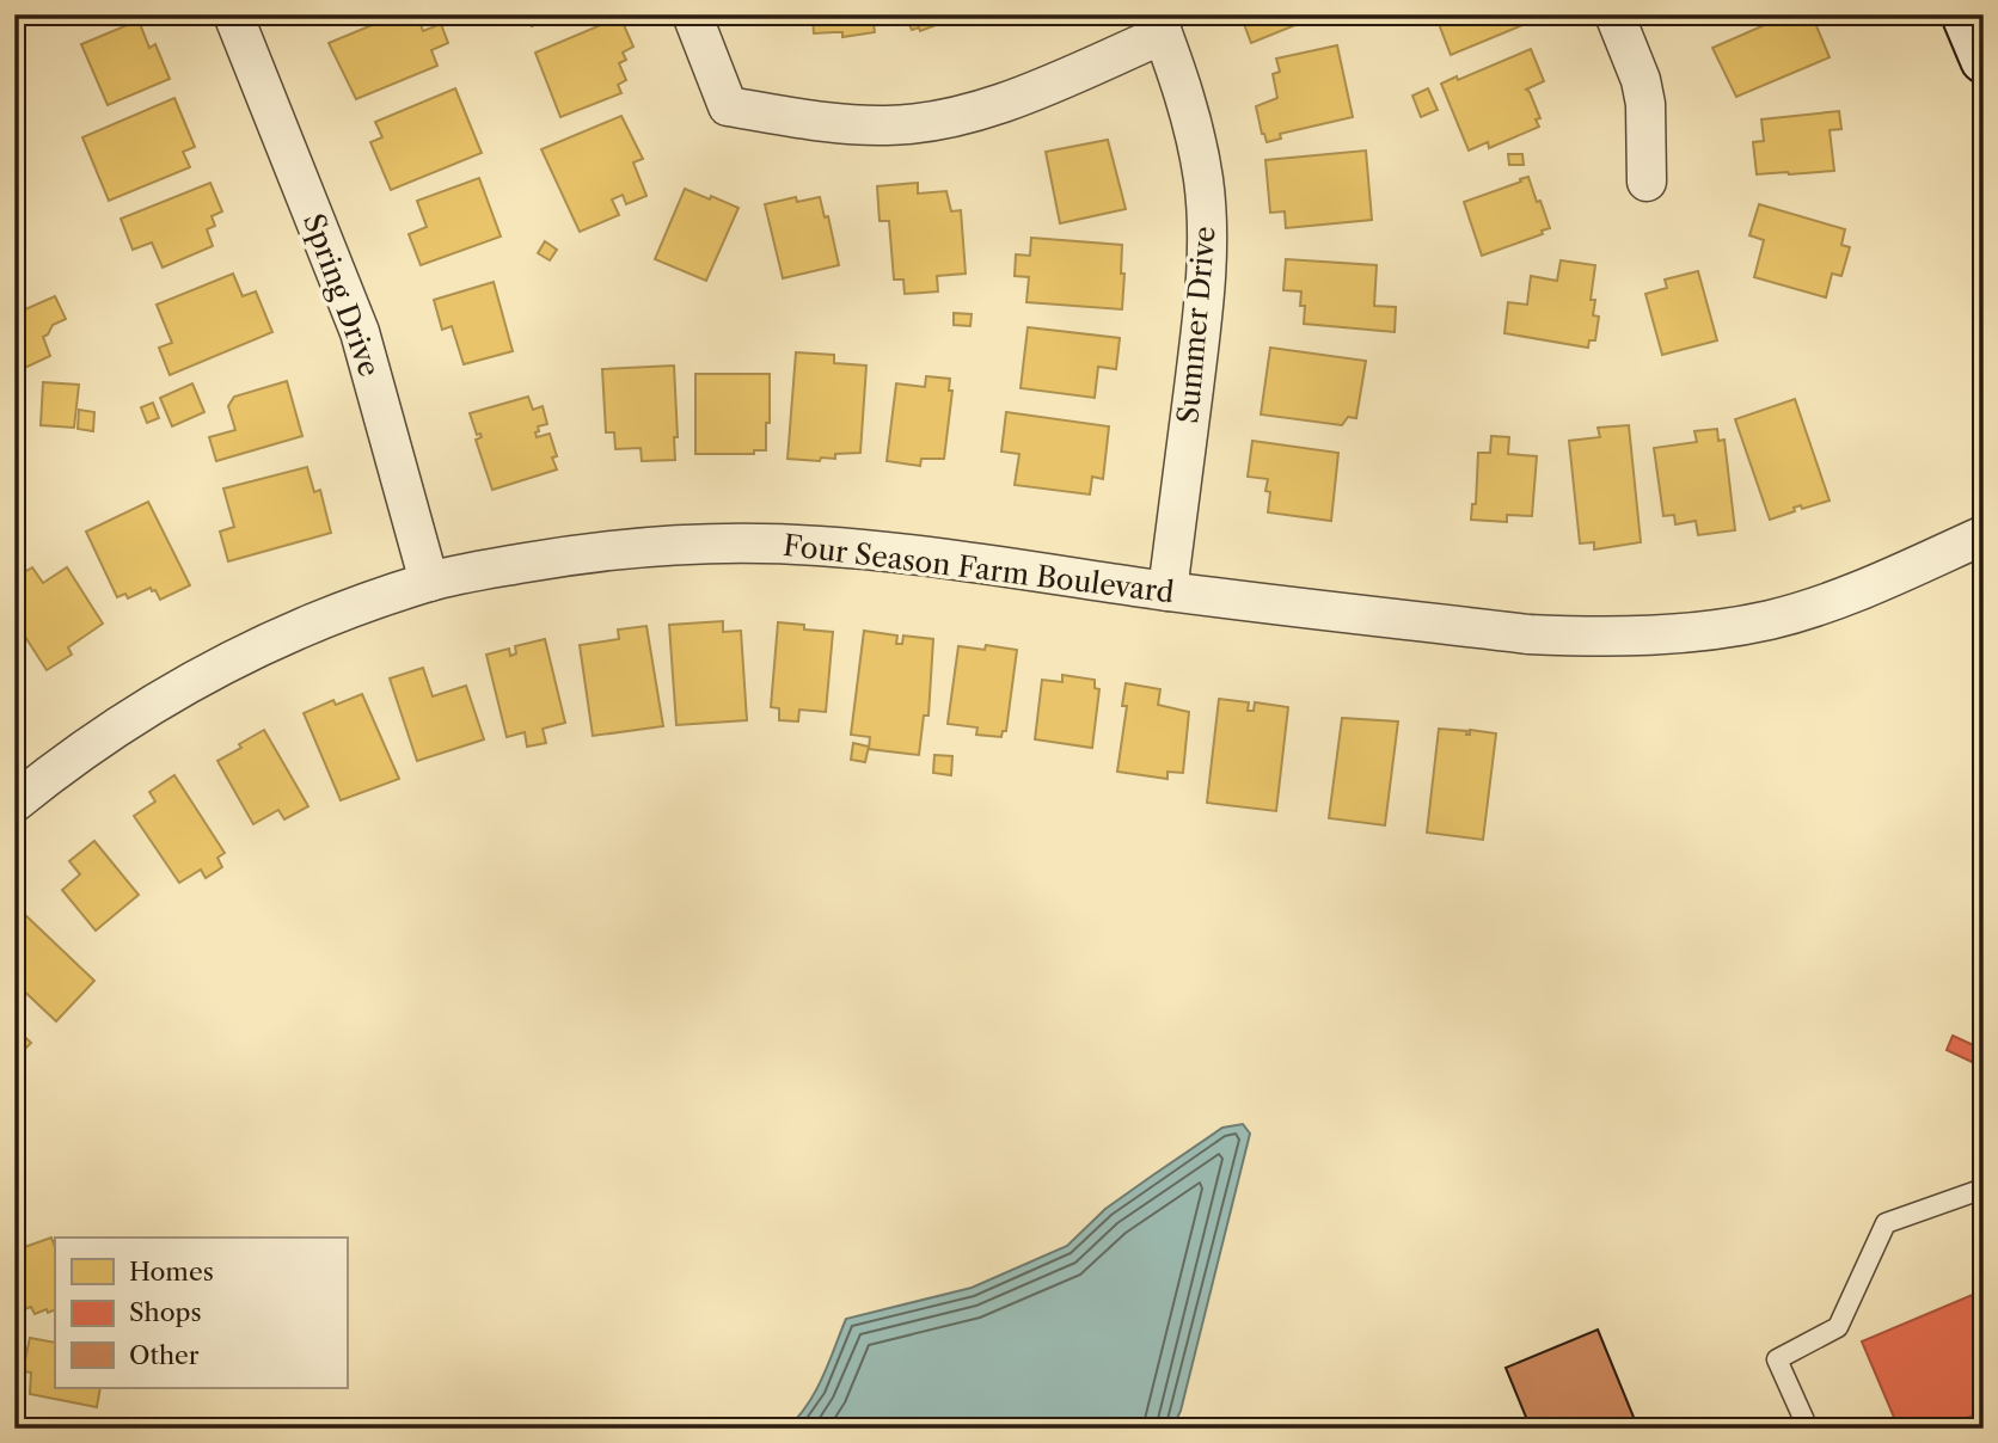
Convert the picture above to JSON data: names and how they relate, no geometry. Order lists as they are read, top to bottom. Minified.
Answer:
{"streets":{"street":["Spring Drive","Summer Drive","Four Season Farm Boulevard"]},"crossings":[["Spring Drive","Four Season Farm Boulevard"],["Summer Drive","Four Season Farm Boulevard"]],"legend":["Homes","Shops","Other"]}
